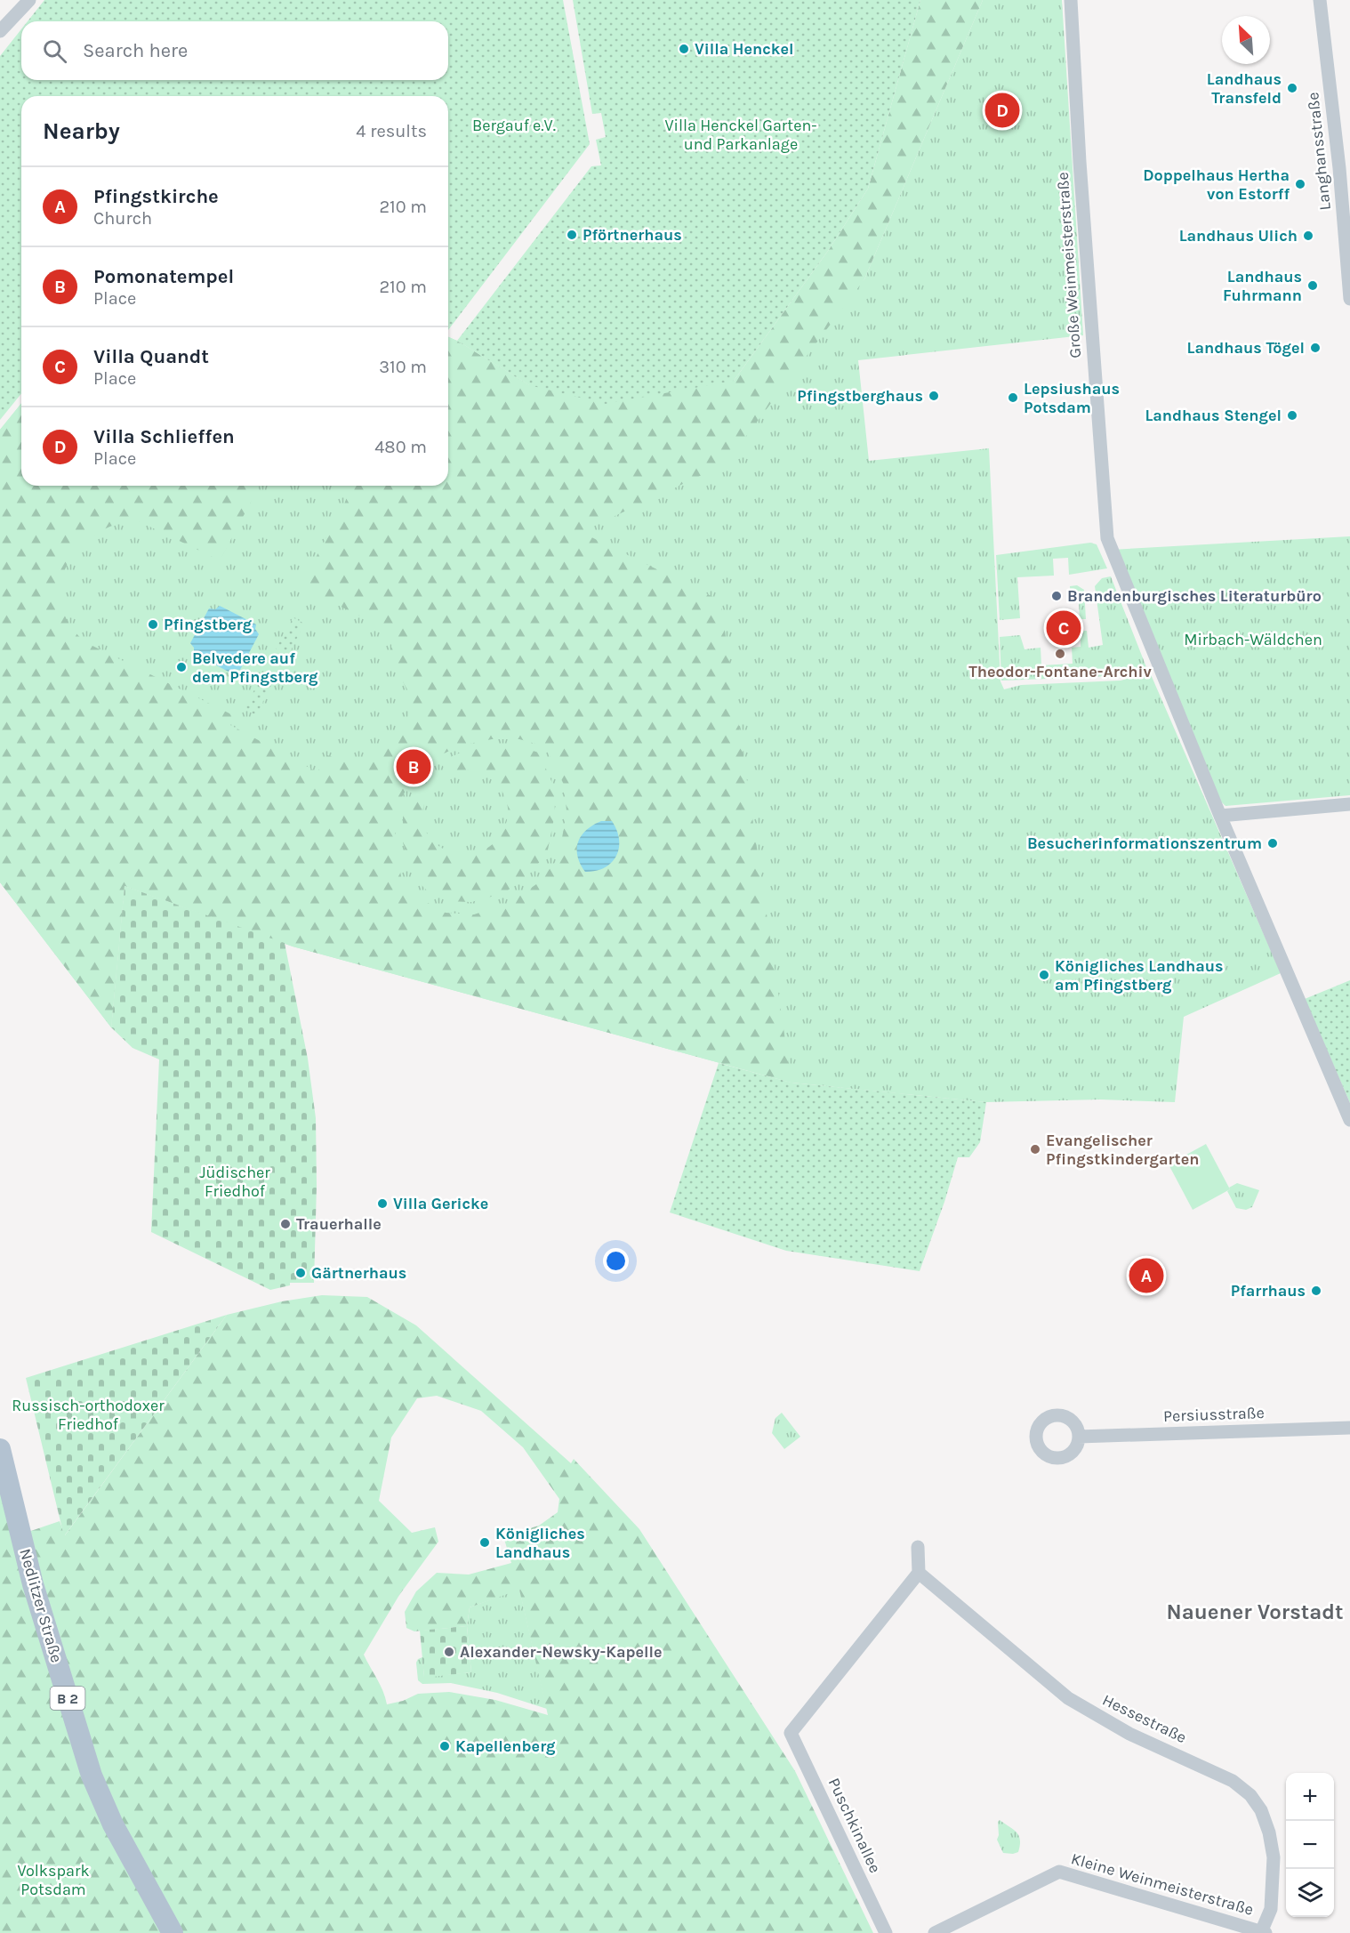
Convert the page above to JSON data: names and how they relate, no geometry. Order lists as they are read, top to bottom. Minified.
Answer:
{"streets":{"main road":["Nedlitzer Straße","B 2"],"street":["Langhansstraße","Große Weinmeisterstraße","Persiusstraße","Hessestraße","Puschkinallee","Kleine Weinmeisterstraße"]},"crossings":[["Hessestraße","Puschkinallee"],["Hessestraße","Kleine Weinmeisterstraße"]],"districts":["Nauener Vorstadt"],"parks":["Bergauf e.V.","Villa Henckel Garten- und Parkanlage","Mirbach-Wäldchen","Jüdischer Friedhof","Russisch-orthodoxer Friedhof","Volkspark Potsdam"],"places":["Villa Henckel","Landhaus Transfeld","Doppelhaus Hertha von Estorff","Pförtnerhaus","Landhaus Ulich","Landhaus Fuhrmann","Landhaus Tögel","Pfingstberghaus","Lepsiushaus Potsdam","Landhaus Stengel","Brandenburgisches Literaturbüro","Pfingstberg","Theodor-Fontane-Archiv","Belvedere auf dem Pfingstberg","Besucherinformationszentrum","Königliches Landhaus am Pfingstberg","Evangelischer Pfingstkindergarten","Villa Gericke","Trauerhalle","Gärtnerhaus","Pfarrhaus","Königliches Landhaus","Alexander-Newsky-Kapelle","Kapellenberg"],"north":"top left","page":{"search":"Search here","pins":["D","C","B","A"],"heading":["Nearby","4 results"],"list":[{"mark":"A","name":"Pfingstkirche","note":"Church","value":"210 m"},{"mark":"B","name":"Pomonatempel","note":"Place","value":"210 m"},{"mark":"C","name":"Villa Quandt","note":"Place","value":"310 m"},{"mark":"D","name":"Villa Schlieffen","note":"Place","value":"480 m"}],"map_buttons":["+","−"]}}
